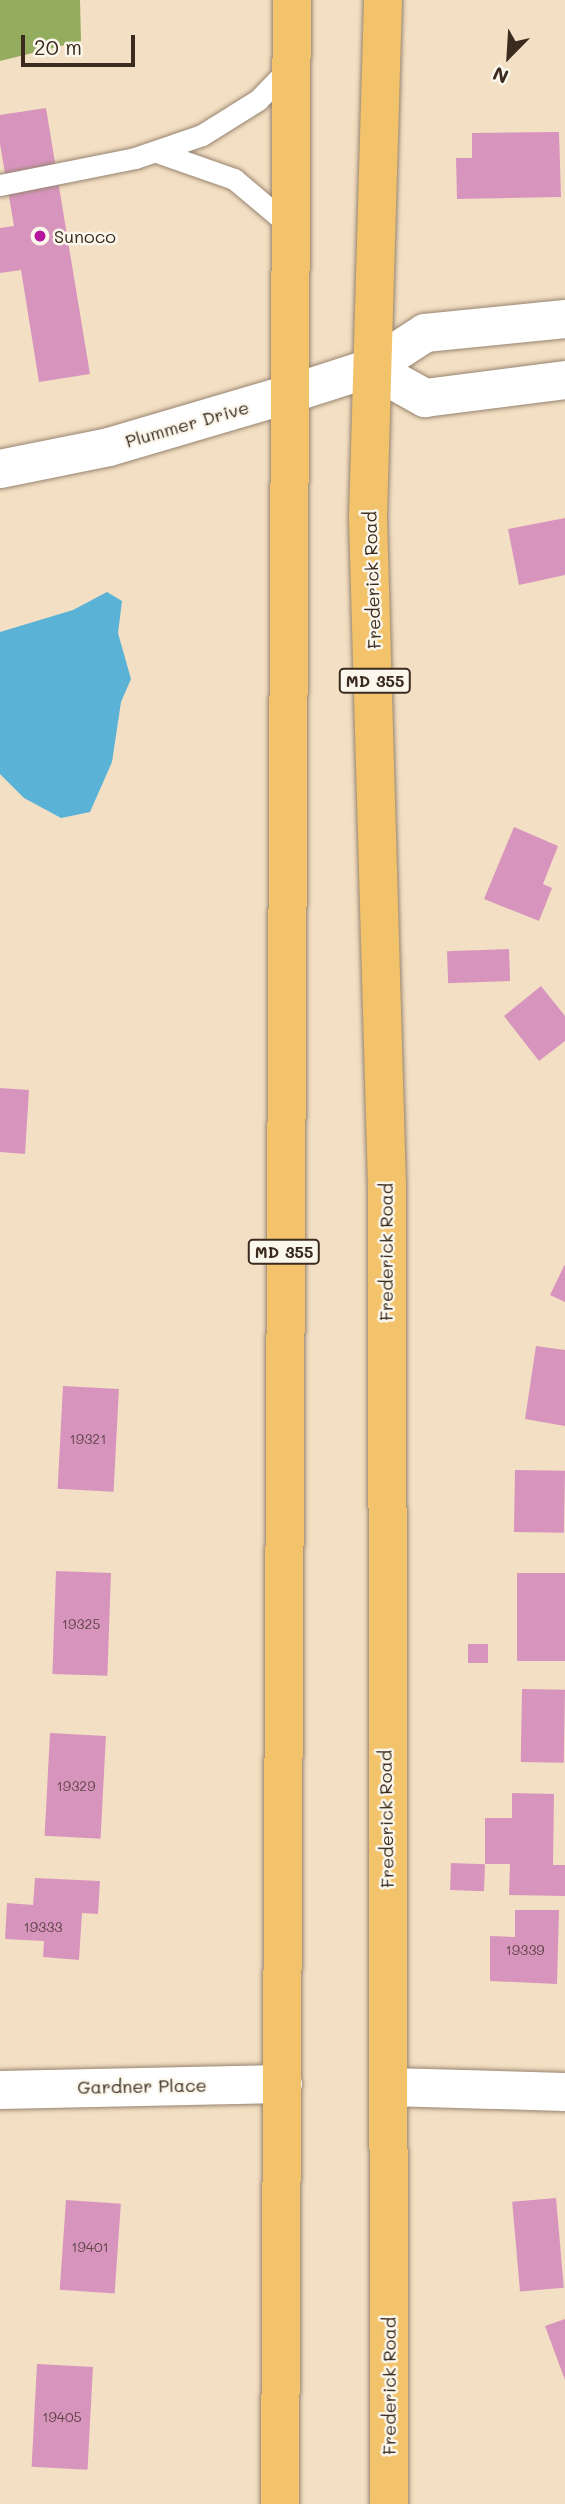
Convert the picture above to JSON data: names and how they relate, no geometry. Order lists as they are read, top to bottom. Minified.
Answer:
{"streets":{"main road":["Frederick Road","MD 355"],"street":["Plummer Drive","Gardner Place"]},"crossings":[["Plummer Drive","Frederick Road"],["Plummer Drive","MD 355"],["MD 355","Gardner Place"]],"places":["Sunoco"],"house_numbers":["19321","19325","19329","19333","19339","19401","19405"],"scale_bar":"20 m","north":"bottom left"}
